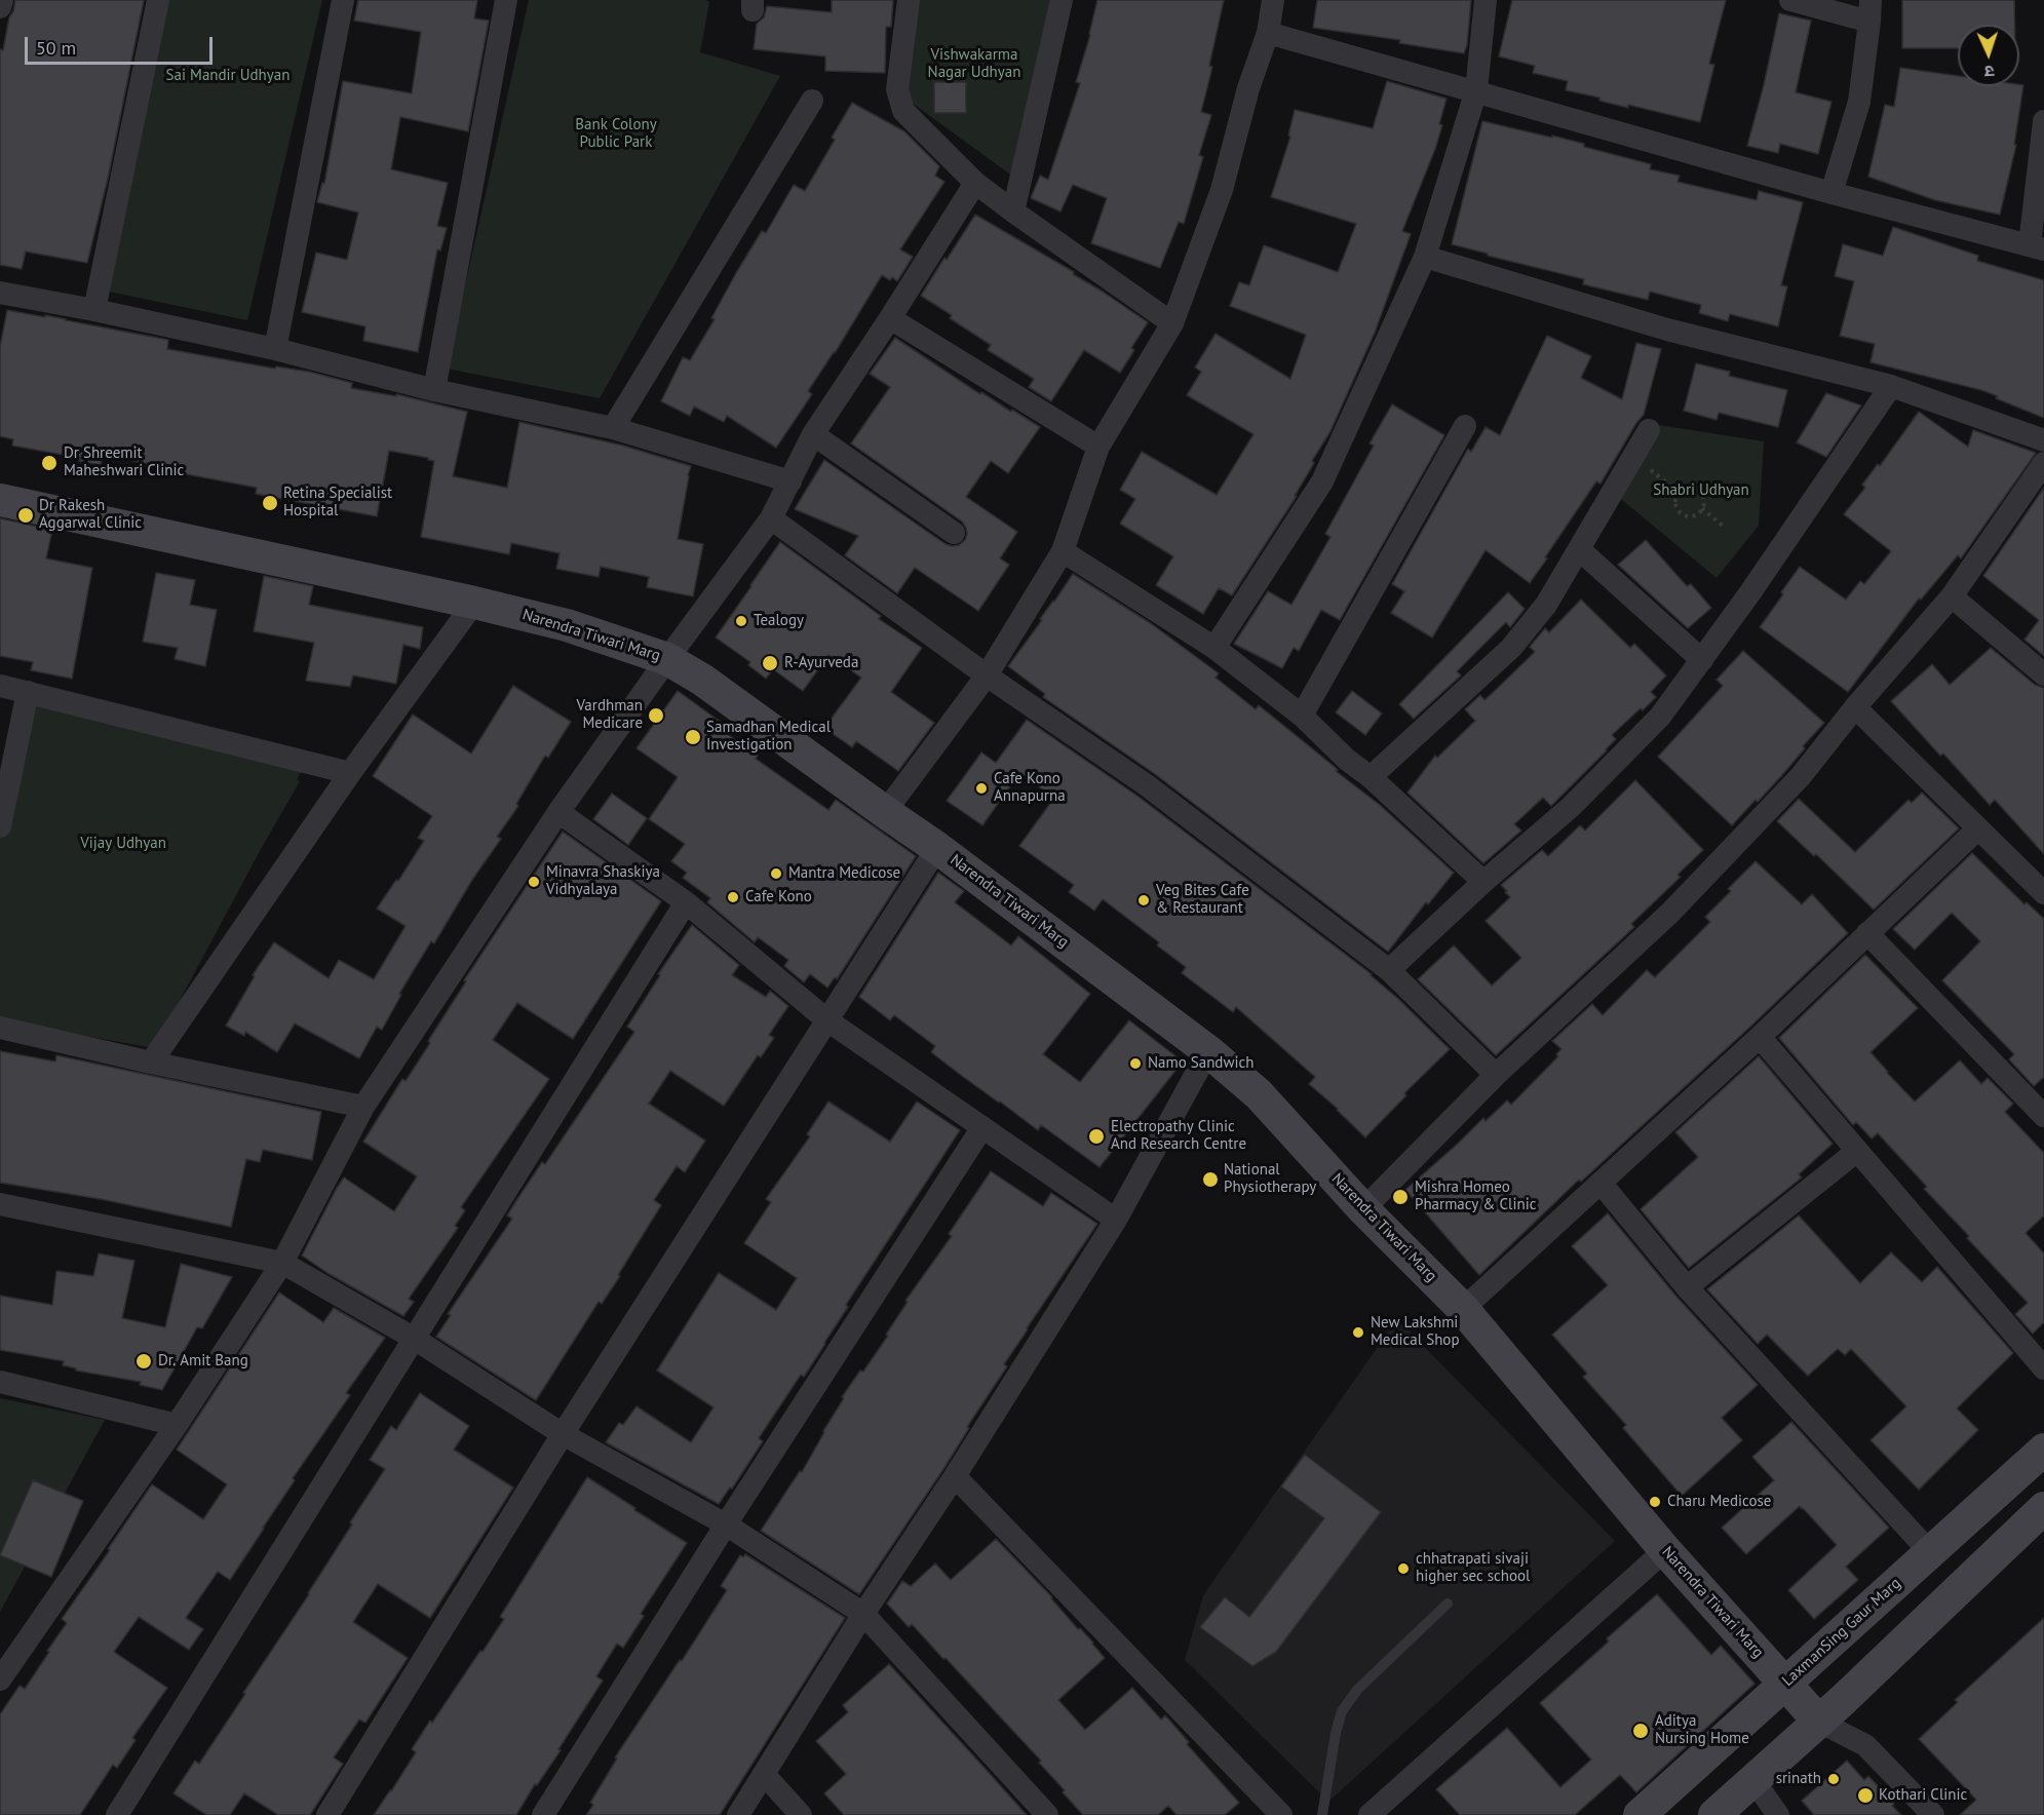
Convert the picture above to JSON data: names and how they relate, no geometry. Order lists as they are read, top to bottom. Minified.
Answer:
{"streets":{"street":["Narendra Tiwari Marg","LaxmanSing Gaur Marg"]},"crossings":[["Narendra Tiwari Marg","LaxmanSing Gaur Marg"]],"parks":["Vishwakarma Nagar Udhyan","Sai Mandir Udhyan","Bank Colony Public Park","Shabri Udhyan","Vijay Udhyan"],"places":["Dr Shreemit Maheshwari Clinic","Retina Specialist Hospital","Dr Rakesh Aggarwal Clinic","Tealogy","R-Ayurveda","Vardhman Medicare","Samadhan Medical Investigation","Cafe Kono Annapurna","Mantra Medicose","Minavra Shaskiya Vidhyalaya","Cafe Kono","Veg Bites Cafe & Restaurant","Namo Sandwich","Electropathy Clinic And Research Centre","National Physiotherapy","Mishra Homeo Pharmacy & Clinic","New Lakshmi Medical Shop","Dr. Amit Bang","Charu Medicose","chhatrapati sivaji higher sec school","Aditya Nursing Home","srinath","Kothari Clinic"],"scale_bar":"50 m","north":"bottom"}
